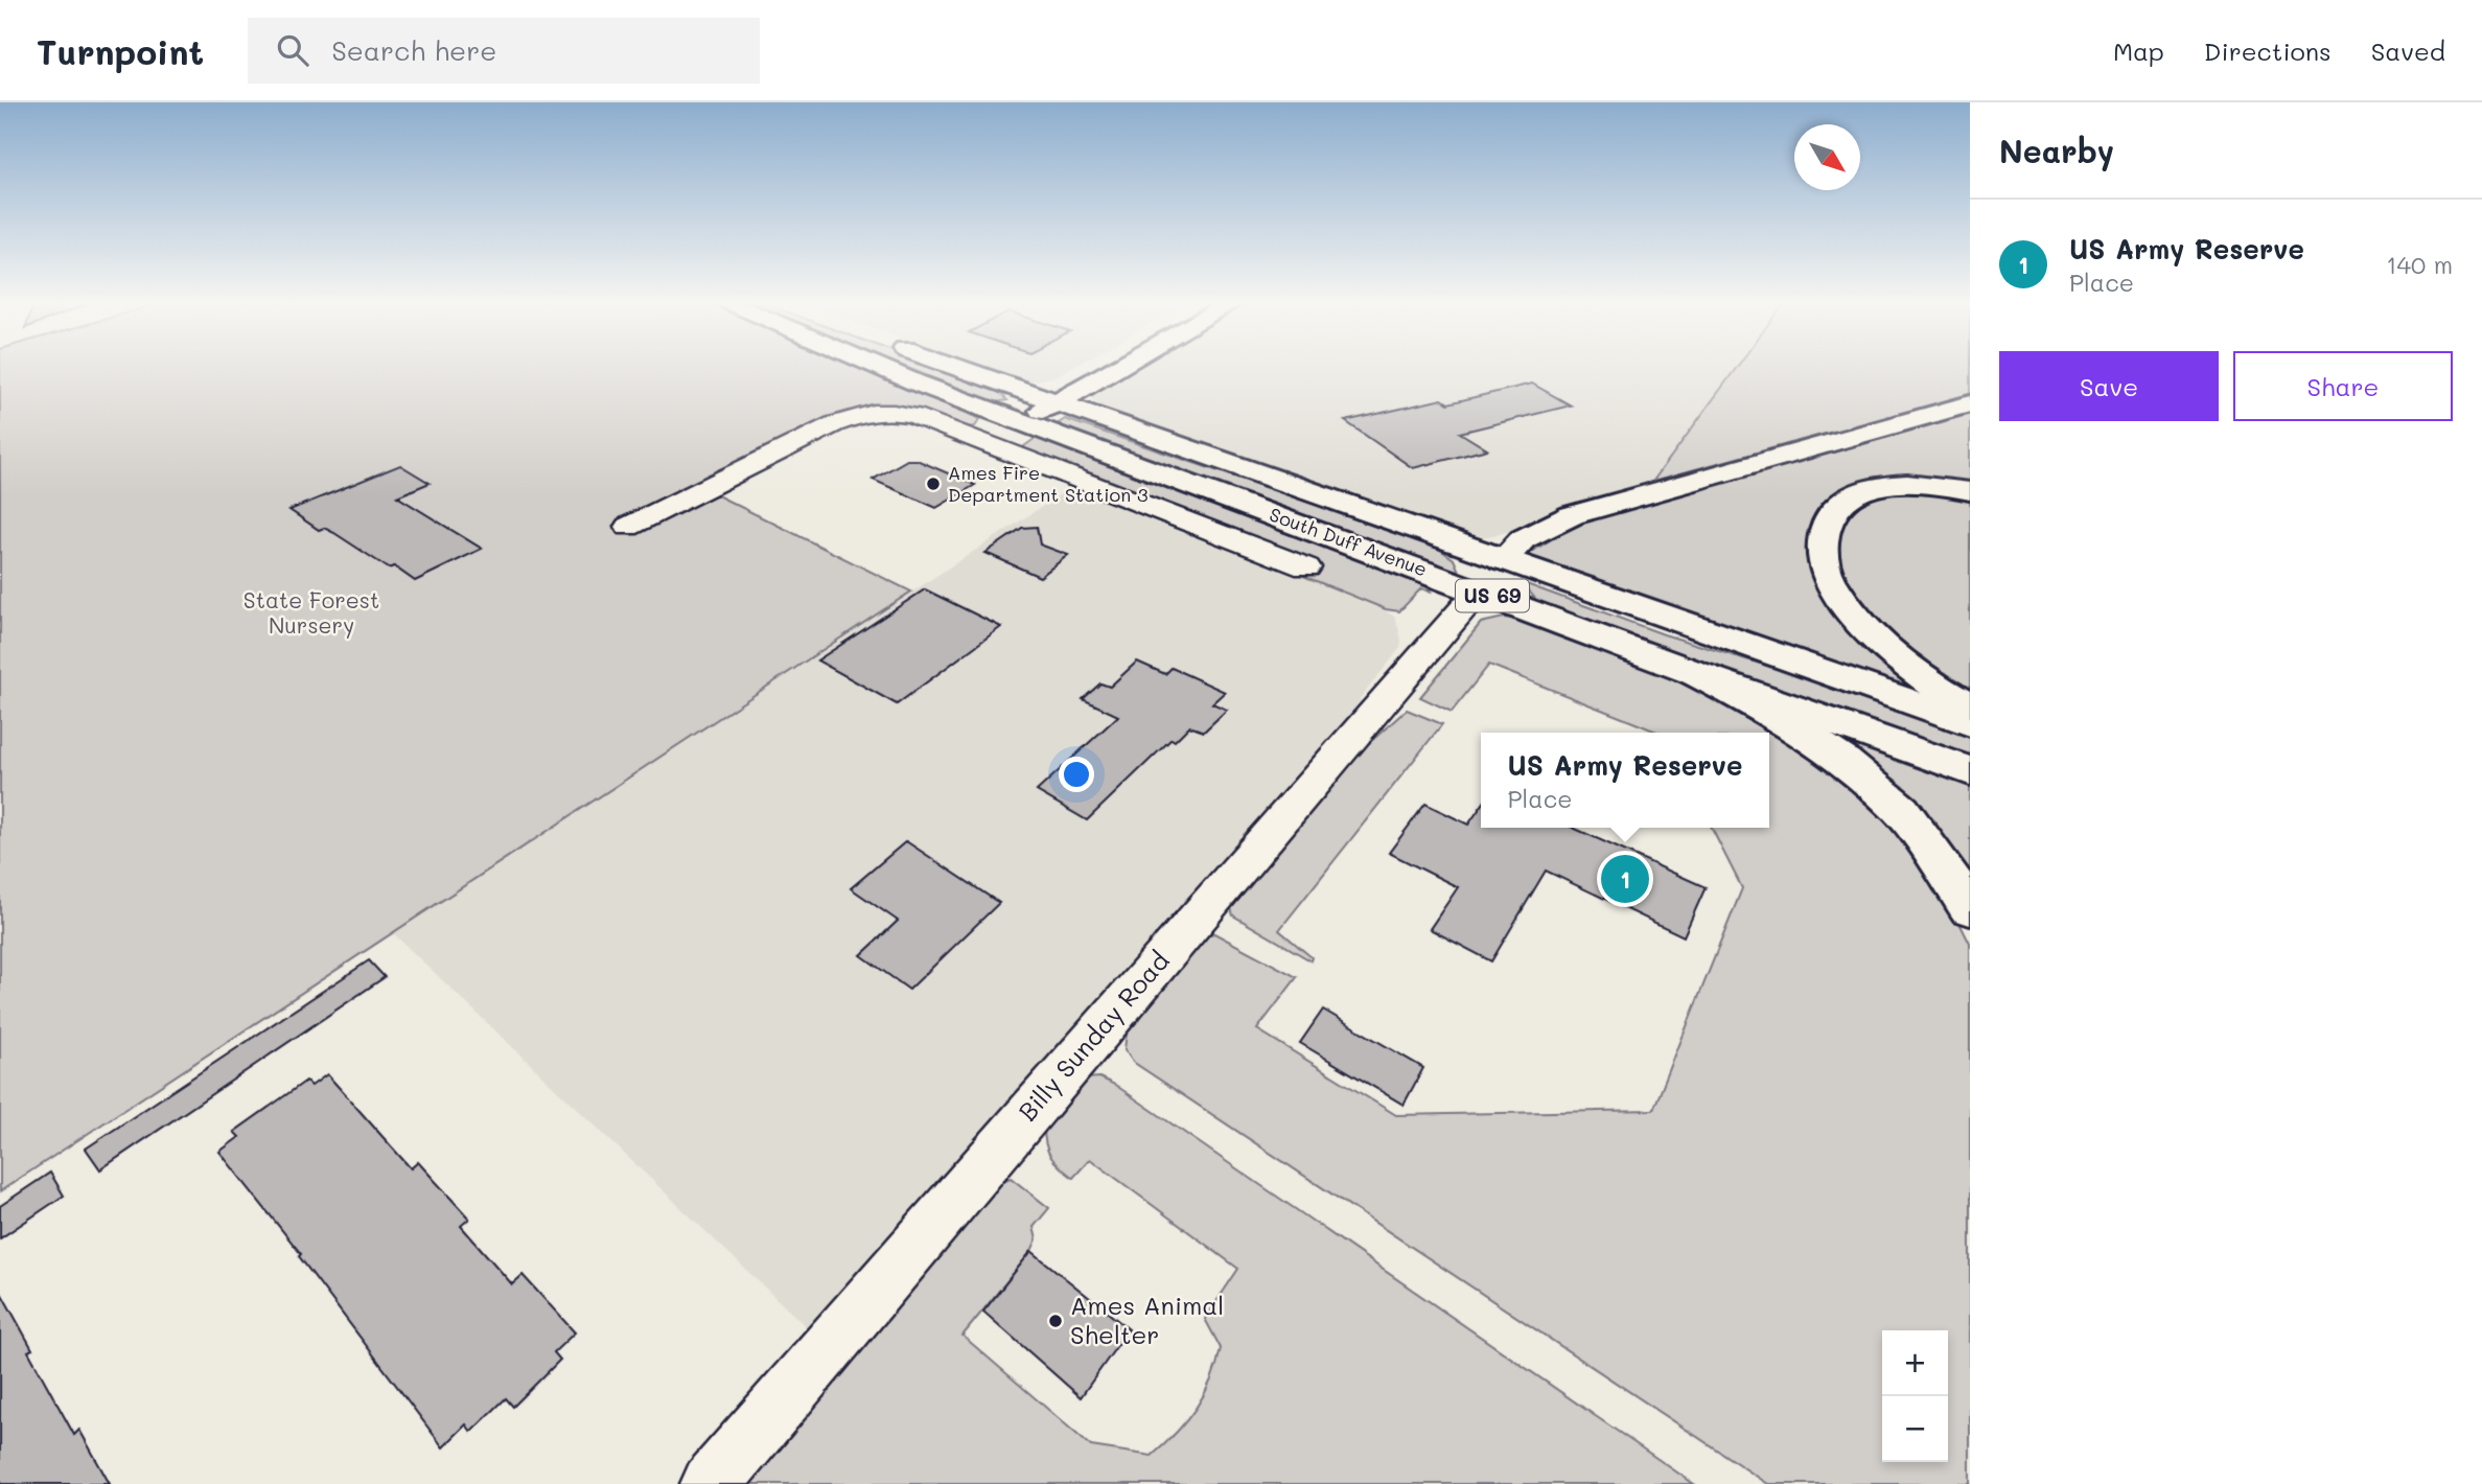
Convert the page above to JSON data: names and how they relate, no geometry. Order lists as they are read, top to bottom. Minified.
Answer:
{"streets":{"main road":["South Duff Avenue","US 69"],"street":["Billy Sunday Road"]},"crossings":[["South Duff Avenue","Billy Sunday Road"]],"parks":["State Forest Nursery"],"places":["Ames Fire Department Station 3","Ames Animal Shelter"],"north":"bottom right","page":{"header":"Turnpoint","search":"Search here","nav":["Map","Directions","Saved"],"heading":"Nearby","list":[{"mark":"1","name":"US Army Reserve","note":"Place","value":"140 m"}],"buttons":["Save","Share"],"popup":["US Army Reserve","Place"],"pins":"1","map_buttons":["+","−"]}}
